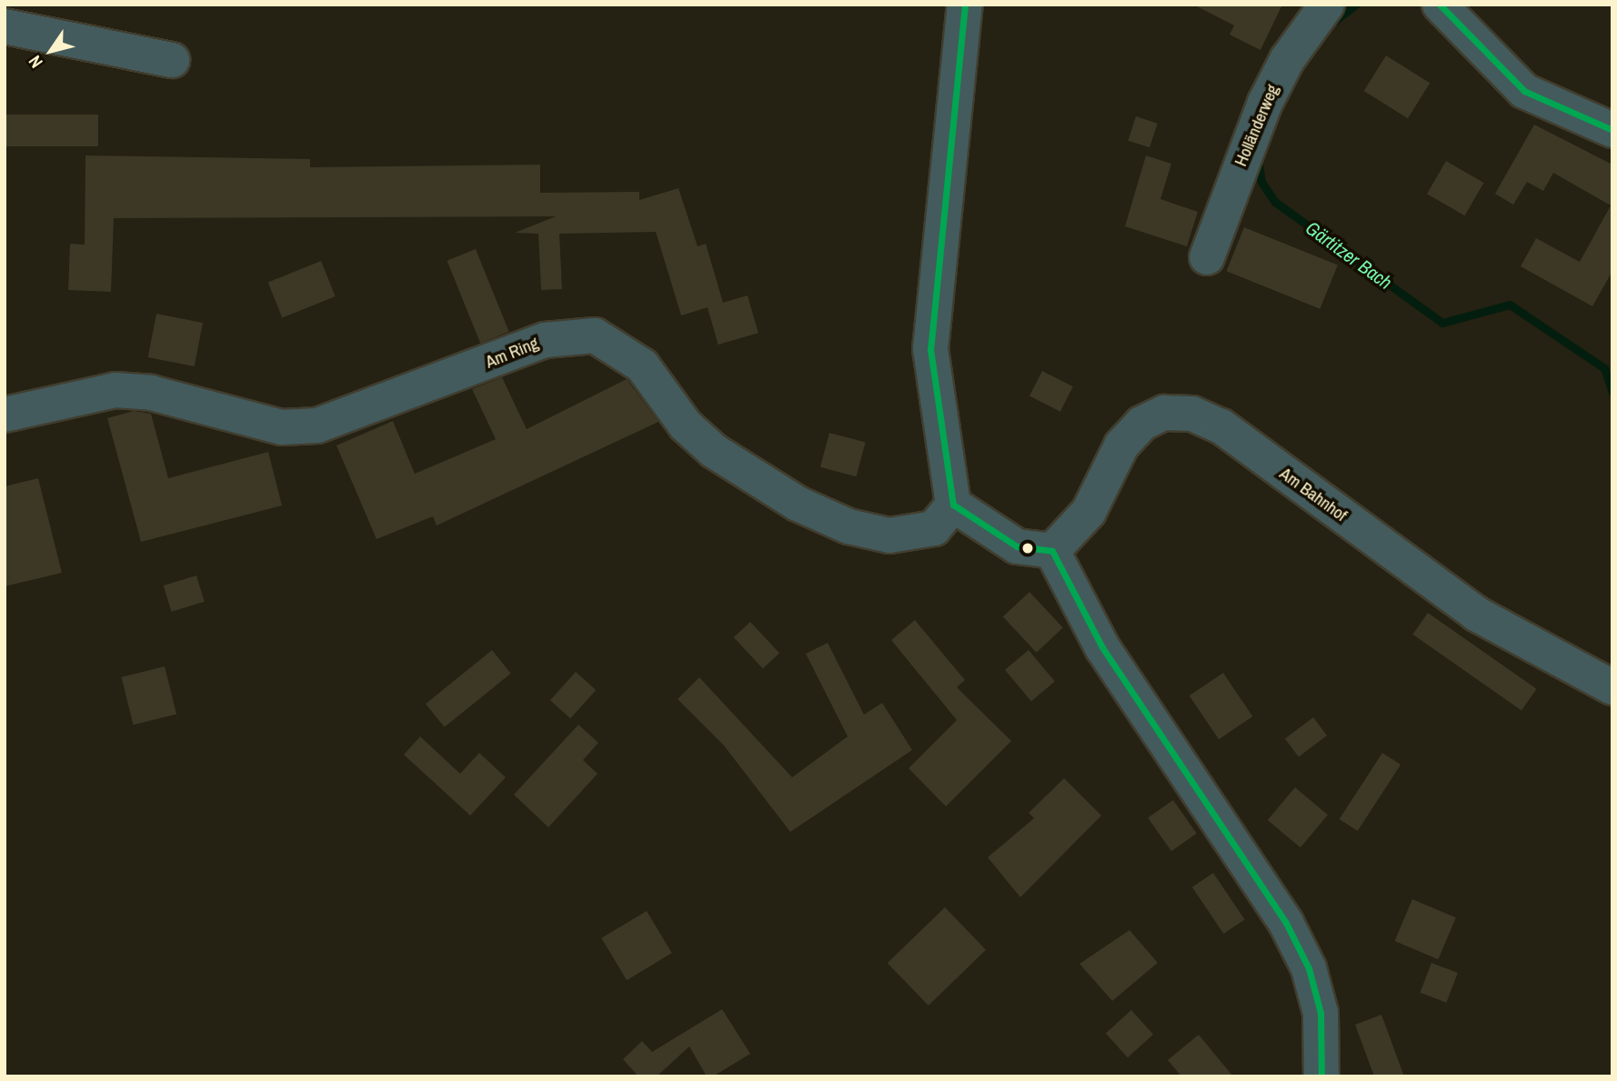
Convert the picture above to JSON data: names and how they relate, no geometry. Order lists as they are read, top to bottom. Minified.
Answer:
{"streets":{"street":["Holländerweg","Am Ring","Am Bahnhof"]},"water":["Gärtitzer Bach"],"north":"bottom left"}
